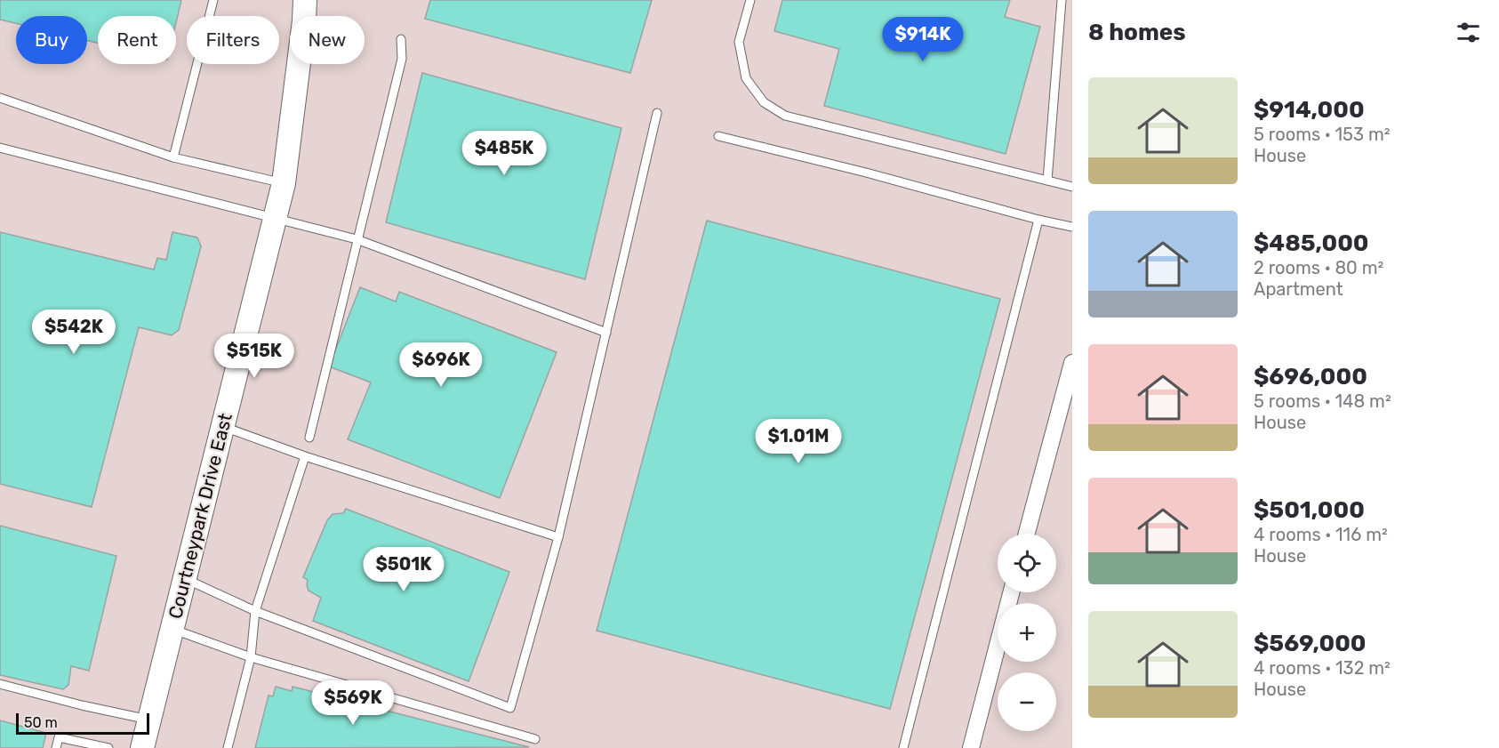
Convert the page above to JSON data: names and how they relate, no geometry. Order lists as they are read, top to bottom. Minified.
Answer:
{"streets":{"main road":["Courtneypark Drive East"]},"scale_bar":"50 m","page":{"heading":"8 homes","chip":["Buy","Rent","Filters","New"],"price":["$914K","$485K","$542K","$515K","$696K","$1.01M","$501K","$569K"],"list":[{"name":"$914,000","note":"5 rooms · 153 m² · House"},{"name":"$485,000","note":"2 rooms · 80 m² · Apartment"},{"name":"$696,000","note":"5 rooms · 148 m² · House"},{"name":"$501,000","note":"4 rooms · 116 m² · House"},{"name":"$569,000","note":"4 rooms · 132 m² · House"}],"map_buttons":["+","−"],"scale":"50 m"}}
